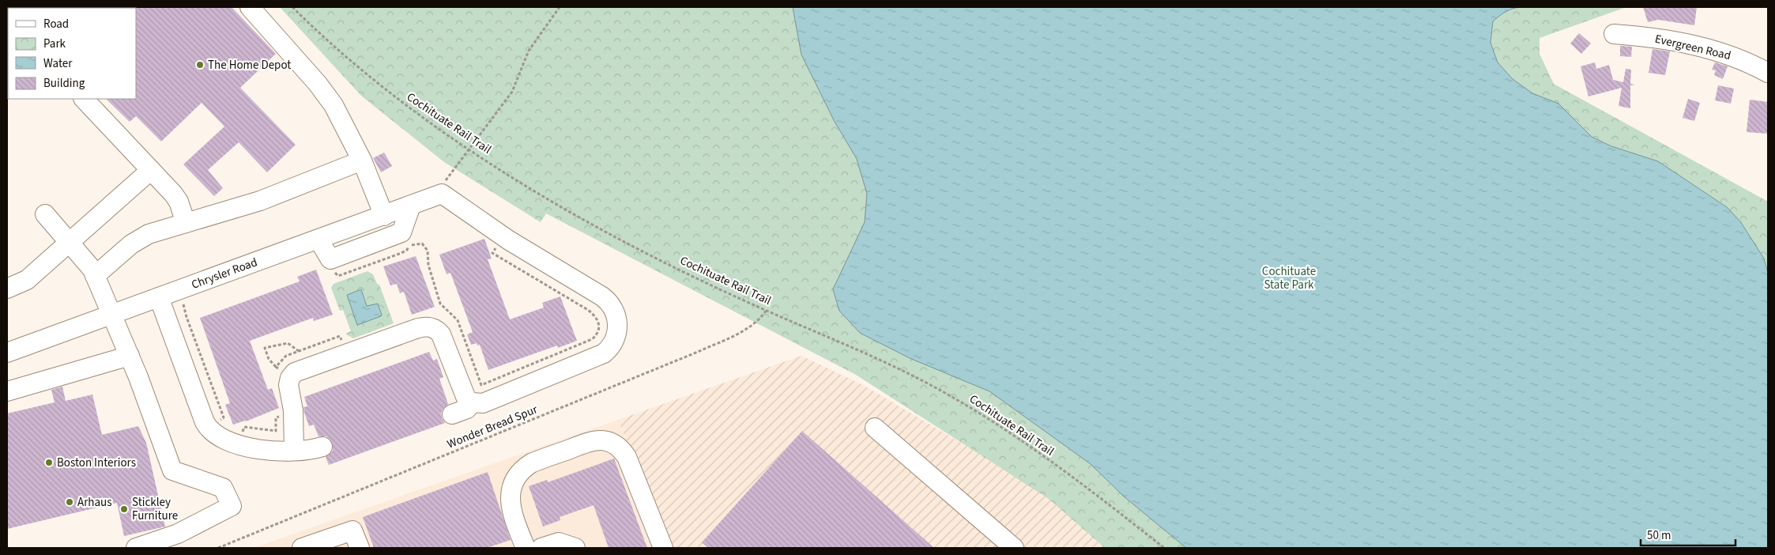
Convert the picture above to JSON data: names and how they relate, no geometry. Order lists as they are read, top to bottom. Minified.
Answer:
{"streets":{"street":["Evergreen Road","Chrysler Road"],"path":["Cochituate Rail Trail","Wonder Bread Spur"]},"crossings":[["Cochituate Rail Trail","Wonder Bread Spur"]],"parks":["Cochituate State Park"],"places":["The Home Depot","Boston Interiors","Arhaus","Stickley Furniture"],"legend":["Road","Park","Water","Building"],"scale_bar":"50 m"}
